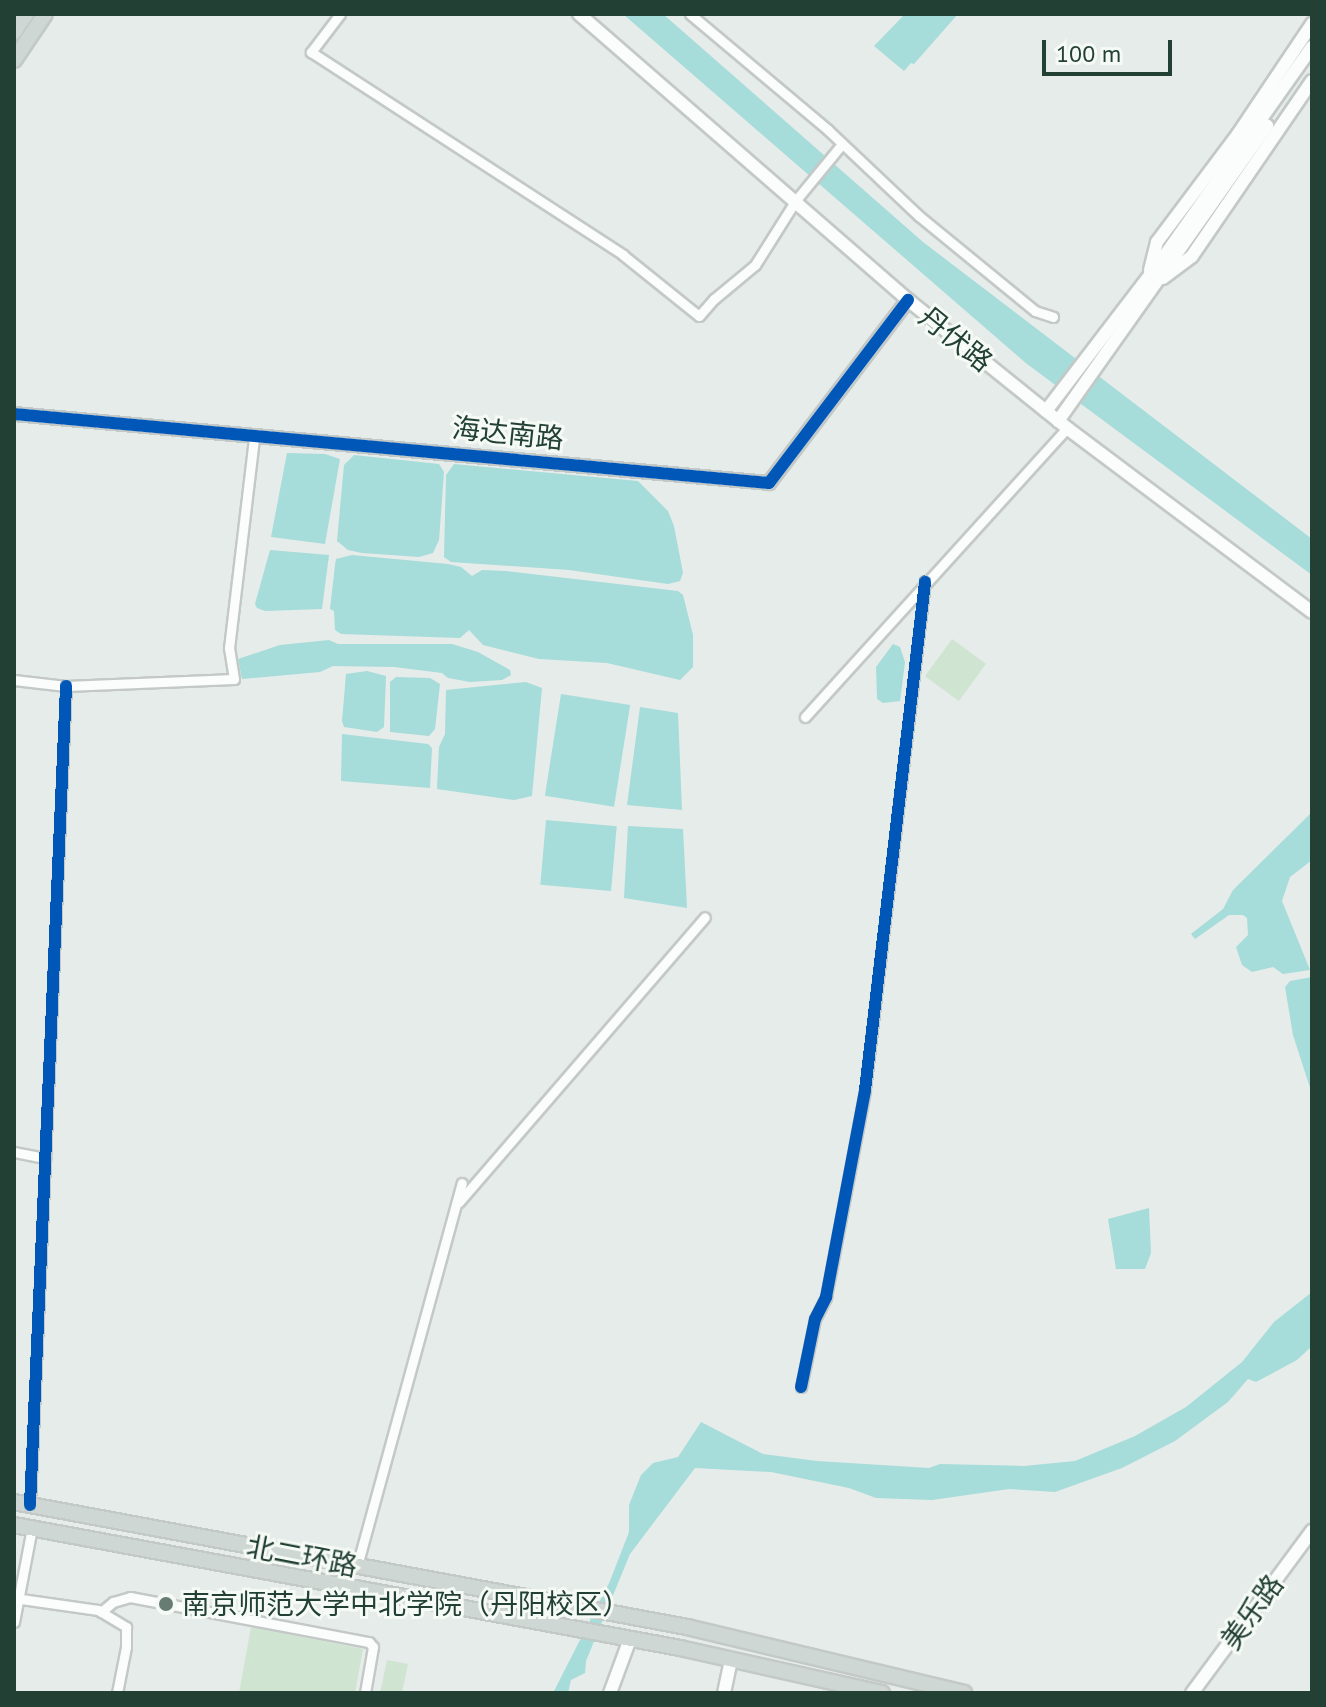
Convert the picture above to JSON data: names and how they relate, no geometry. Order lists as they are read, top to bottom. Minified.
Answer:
{"streets":{"main road":["丹伏路","海达南路","北二环路","美乐路"]},"crossings":[["丹伏路","海达南路"]],"places":["南京师范大学中北学院（丹阳校区）"],"scale_bar":"100 m"}
